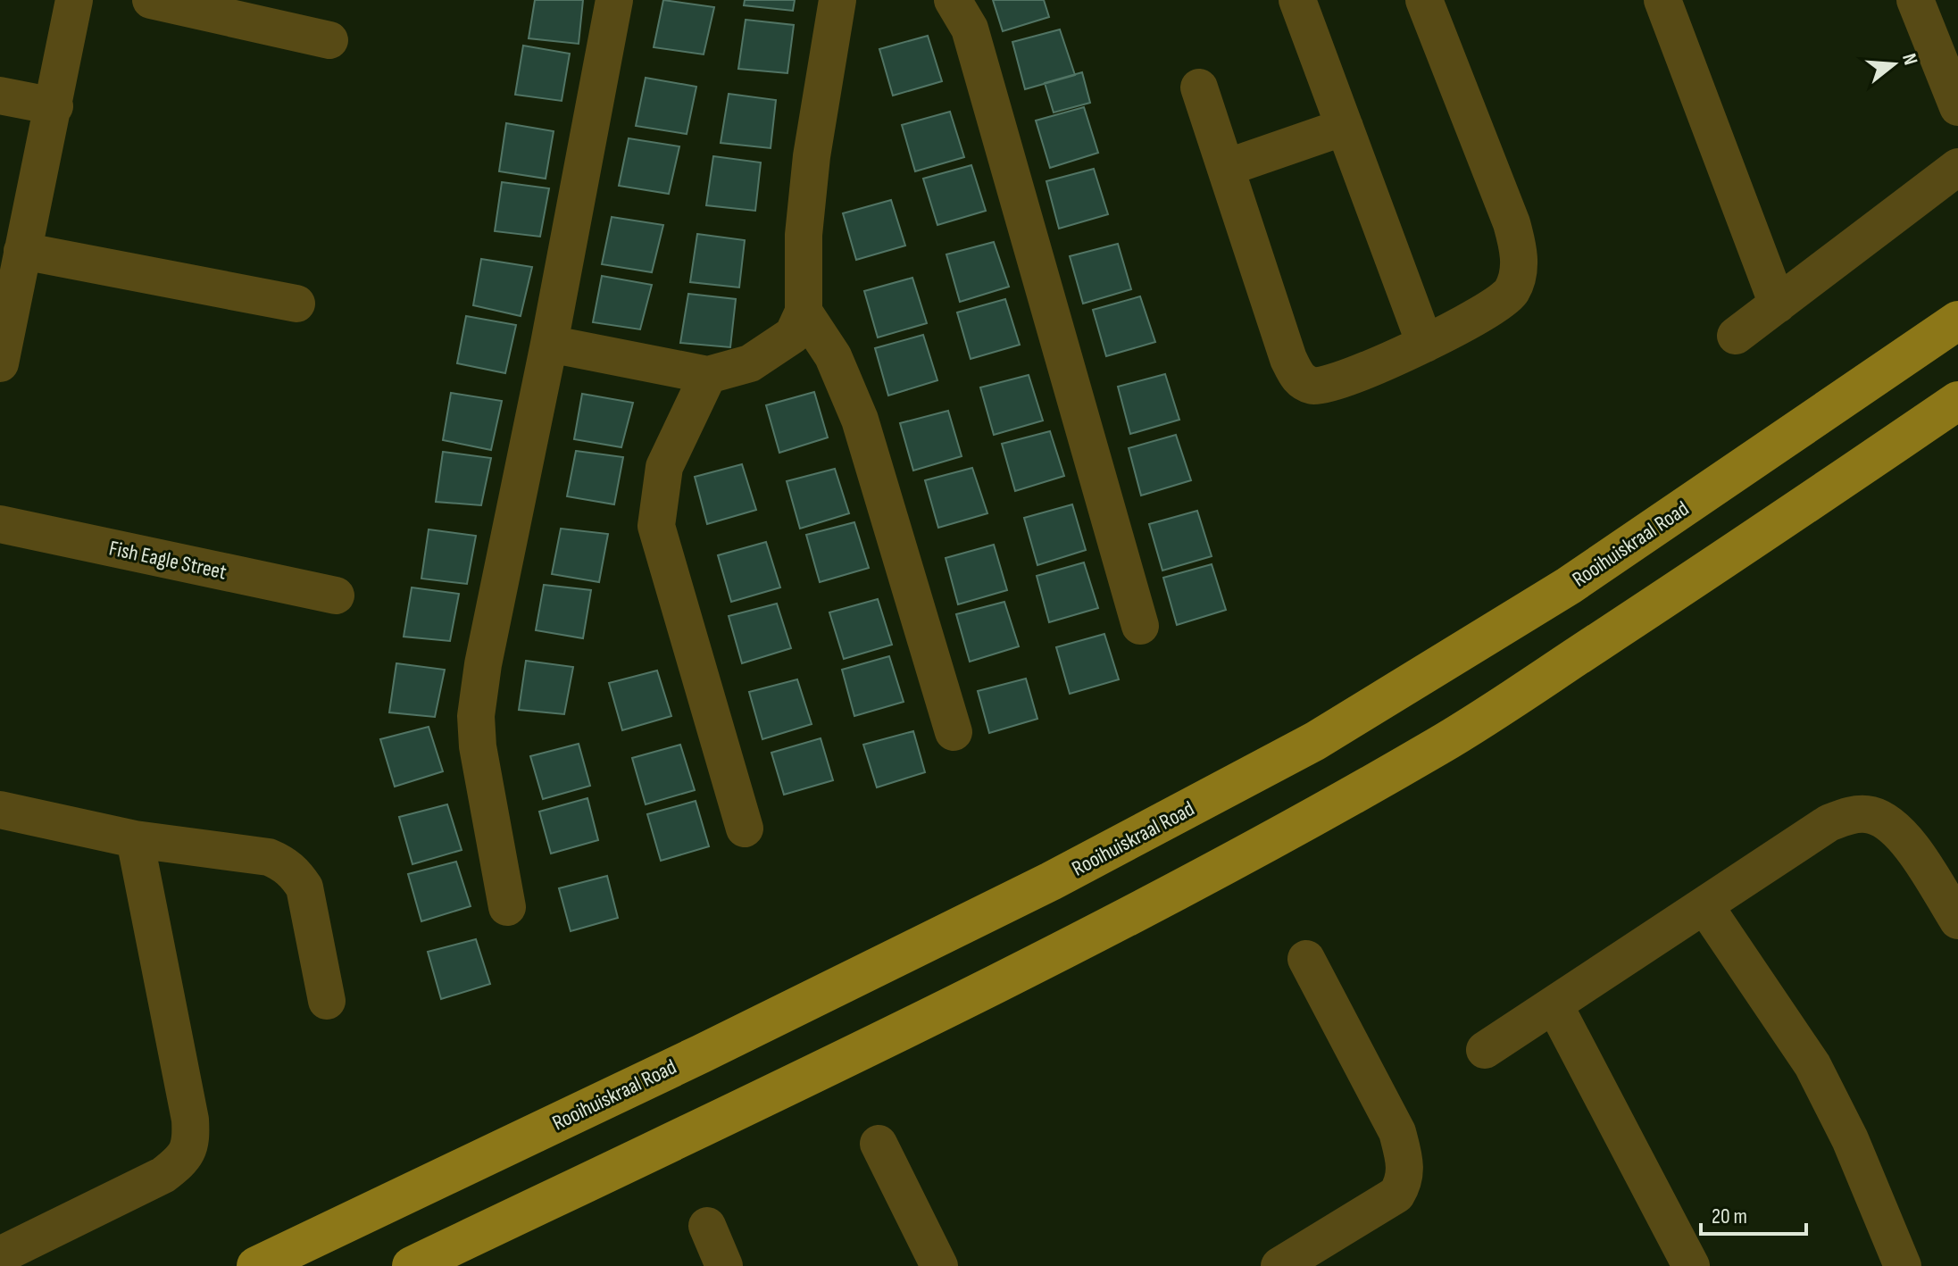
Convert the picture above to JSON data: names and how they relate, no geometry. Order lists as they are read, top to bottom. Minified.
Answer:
{"streets":{"main road":["Rooihuiskraal Road"],"street":["Fish Eagle Street"]},"scale_bar":"20 m","north":"right"}
